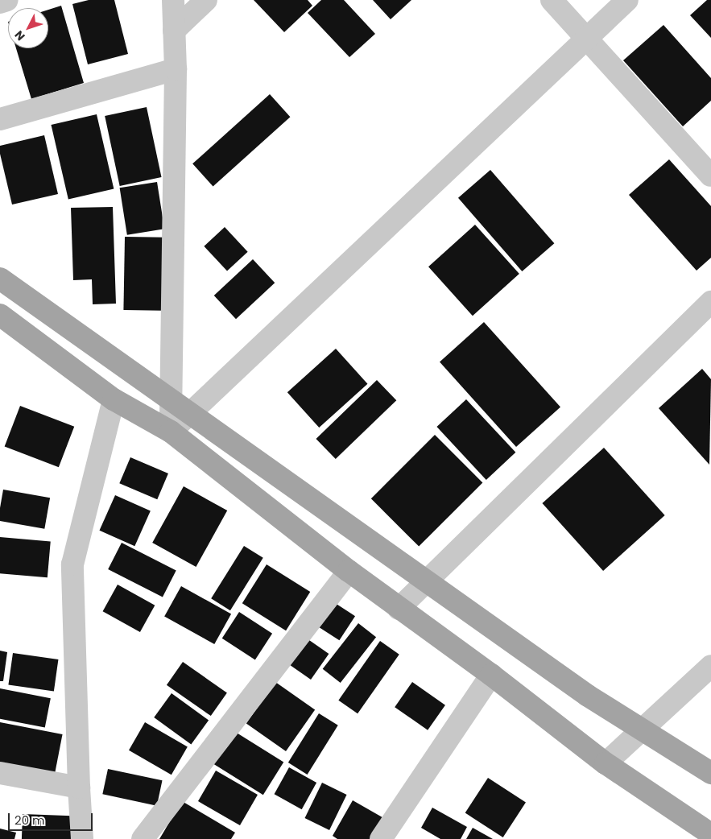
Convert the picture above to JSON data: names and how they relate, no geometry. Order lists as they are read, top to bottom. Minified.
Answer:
{"scale_bar":"20 m","north":"bottom left"}
